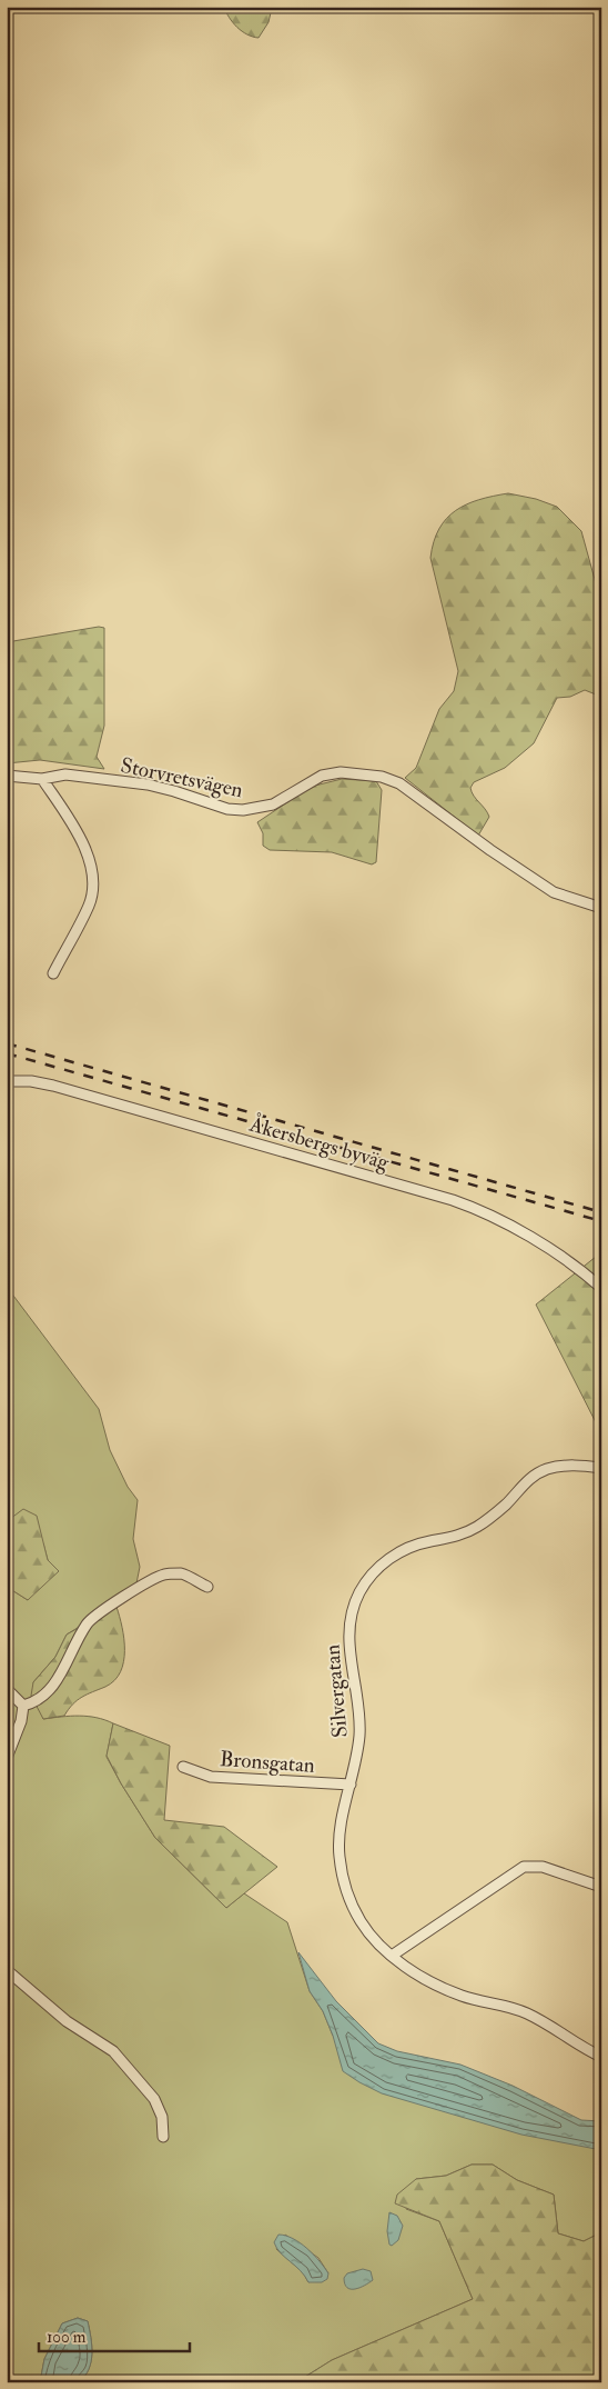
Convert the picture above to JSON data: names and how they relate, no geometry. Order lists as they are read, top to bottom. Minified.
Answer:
{"streets":{"street":["Storvretsvägen","Åkersbergs byväg","Silvergatan","Bronsgatan"]},"crossings":[["Silvergatan","Bronsgatan"]],"scale_bar":"100 m"}
